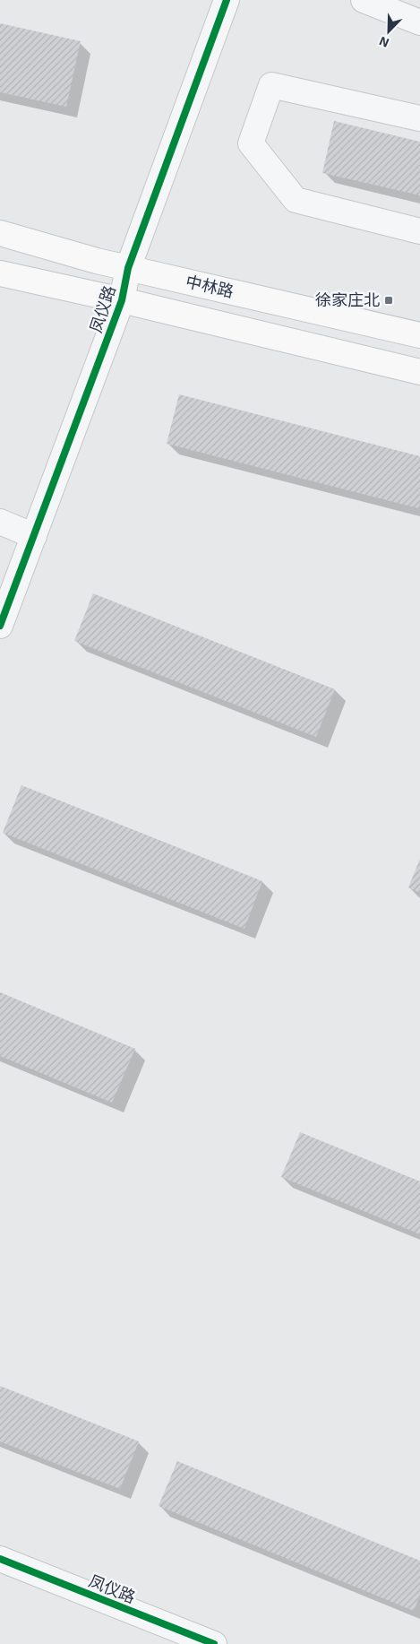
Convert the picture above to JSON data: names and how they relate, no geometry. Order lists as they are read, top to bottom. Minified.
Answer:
{"streets":{"main road":["中林路"],"street":["凤仪路"]},"crossings":[["中林路","凤仪路"]],"places":{"transit":["徐家庄北"]},"north":"bottom left"}
